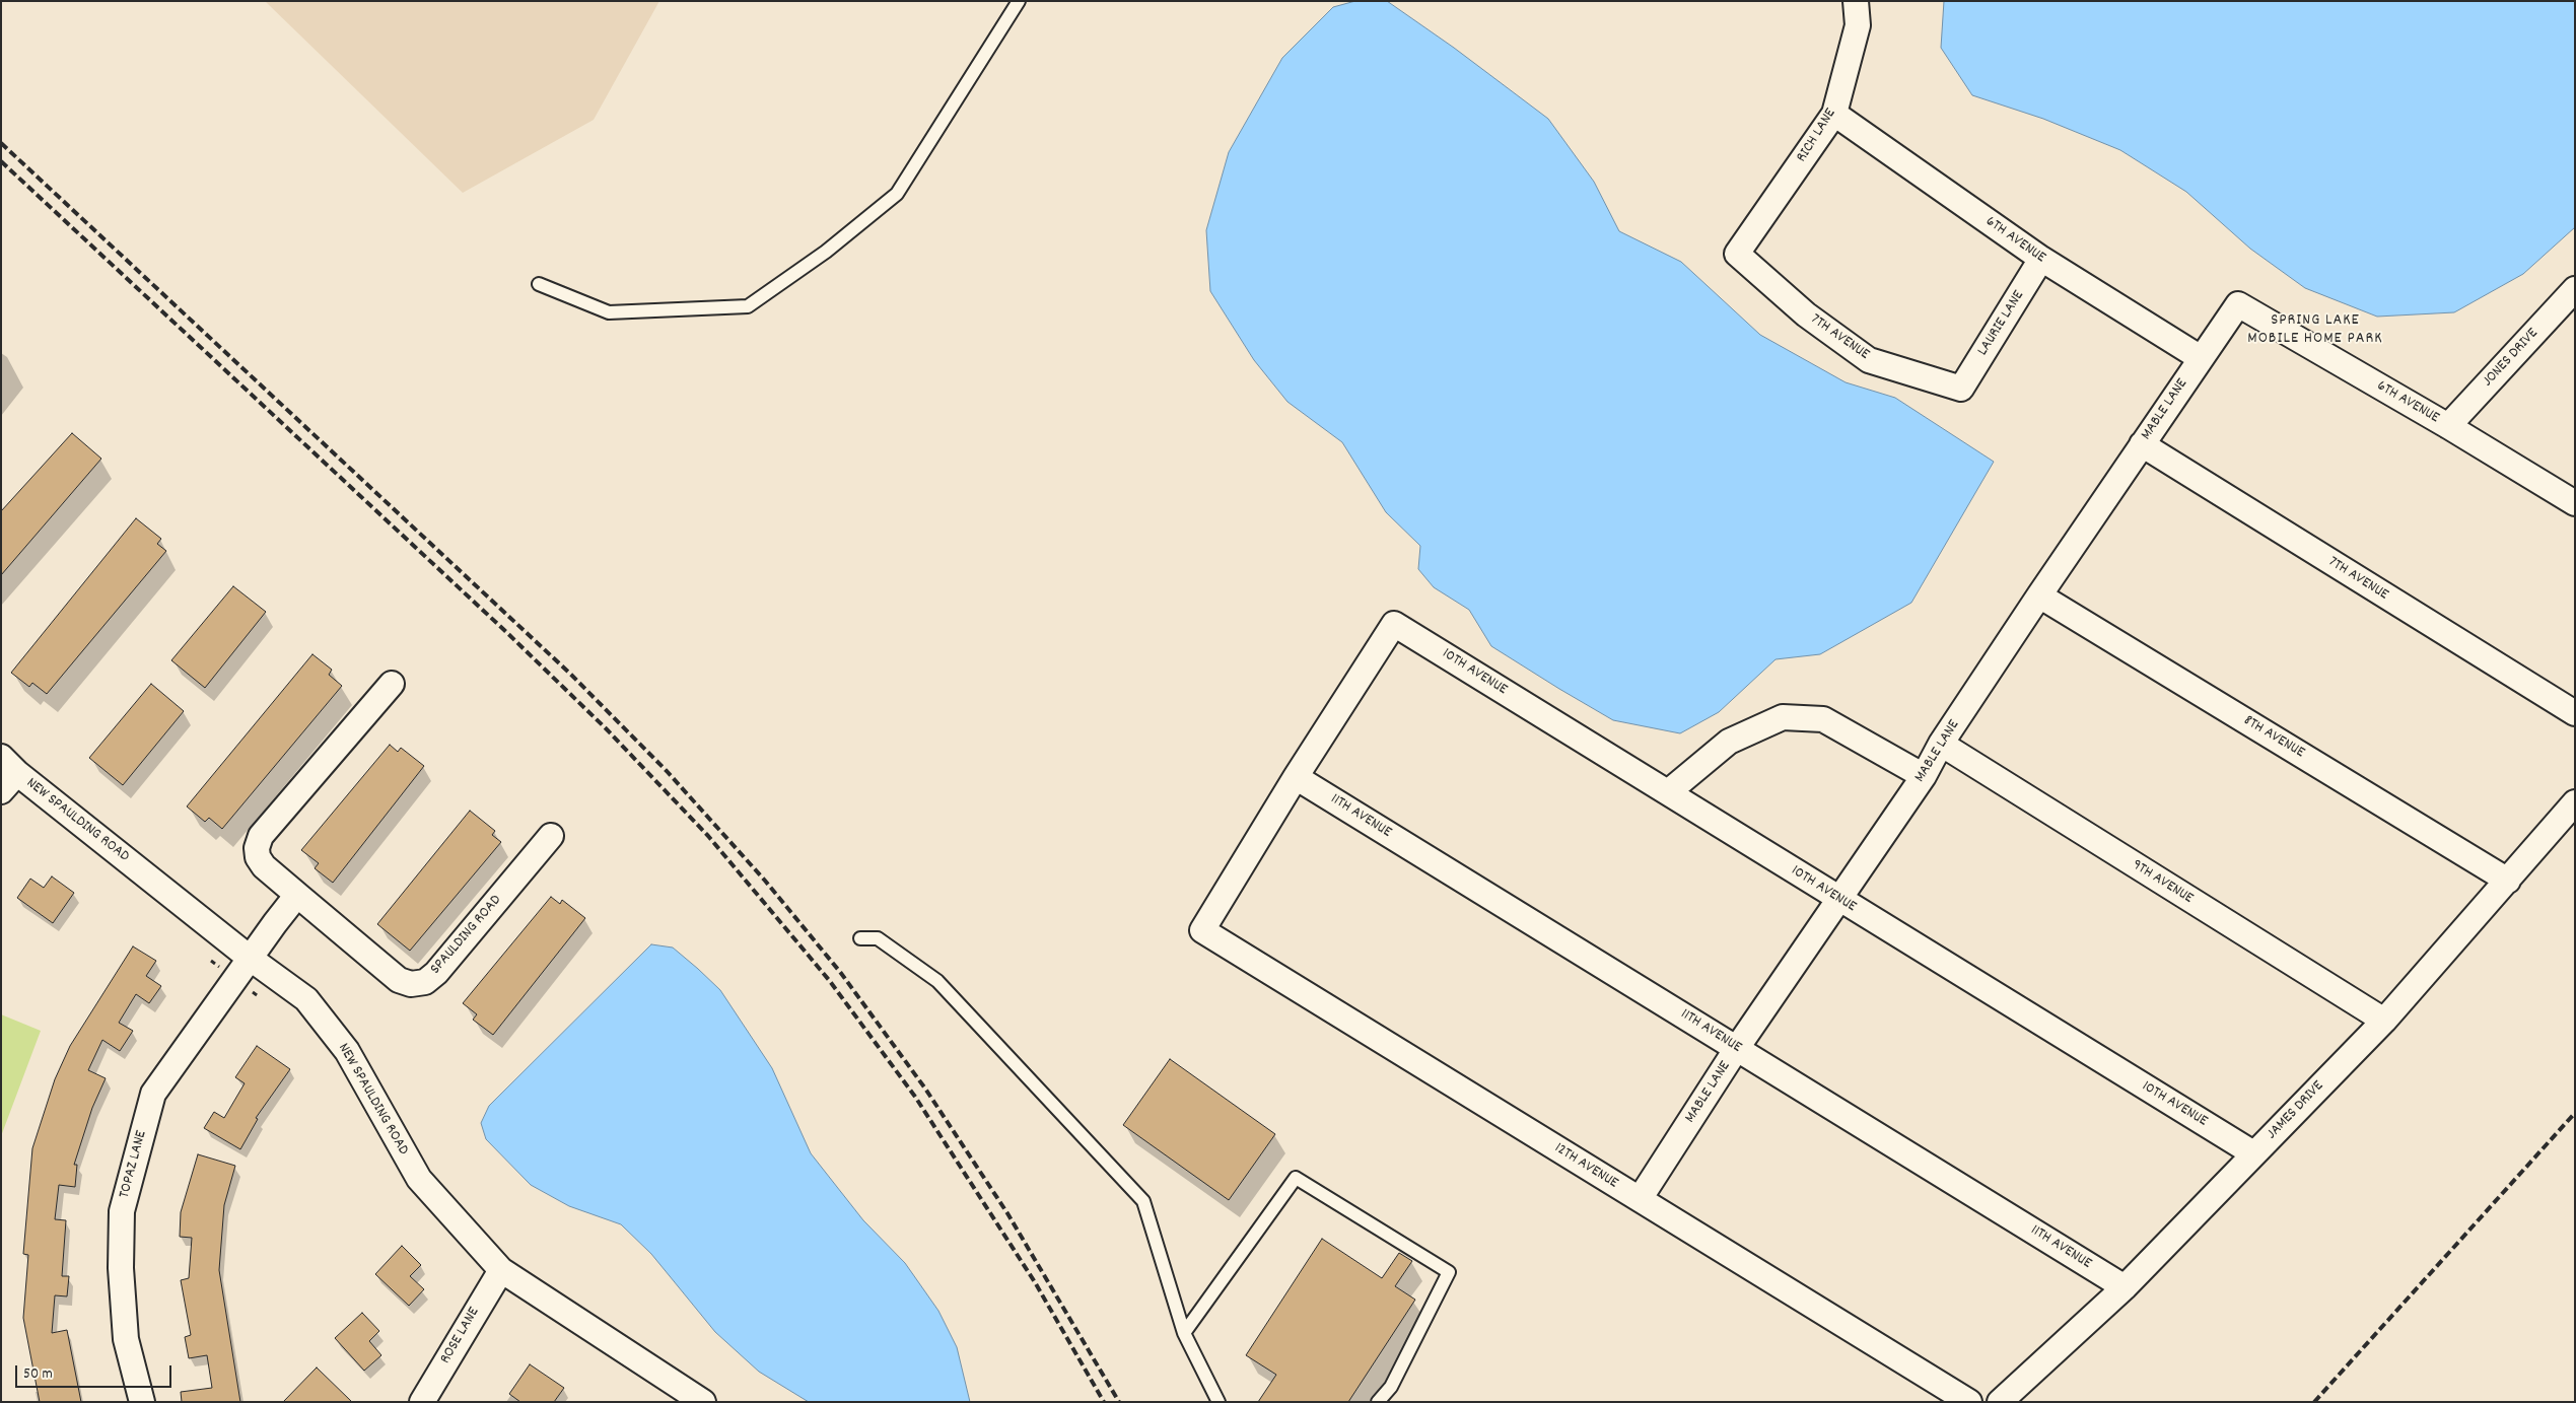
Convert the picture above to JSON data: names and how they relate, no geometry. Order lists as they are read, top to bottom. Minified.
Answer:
{"streets":{"street":["RICH LANE","6TH AVENUE","LAURIE LANE","7TH AVENUE","JONES DRIVE","MABLE LANE","10TH AVENUE","8TH AVENUE","11TH AVENUE","NEW SPAULDING ROAD","9TH AVENUE","SPAULDING ROAD","JAMES DRIVE","TOPAZ LANE","12TH AVENUE","ROSE LANE"]},"crossings":[["RICH LANE","6TH AVENUE"],["RICH LANE","7TH AVENUE"],["6TH AVENUE","LAURIE LANE"],["6TH AVENUE","JONES DRIVE"],["6TH AVENUE","MABLE LANE"],["LAURIE LANE","7TH AVENUE"],["7TH AVENUE","MABLE LANE"],["MABLE LANE","10TH AVENUE"],["MABLE LANE","8TH AVENUE"],["MABLE LANE","11TH AVENUE"],["MABLE LANE","9TH AVENUE"],["MABLE LANE","12TH AVENUE"],["10TH AVENUE","11TH AVENUE"],["10TH AVENUE","JAMES DRIVE"],["10TH AVENUE","12TH AVENUE"],["8TH AVENUE","JAMES DRIVE"],["11TH AVENUE","JAMES DRIVE"],["11TH AVENUE","12TH AVENUE"],["NEW SPAULDING ROAD","TOPAZ LANE"],["NEW SPAULDING ROAD","ROSE LANE"],["9TH AVENUE","JAMES DRIVE"]],"districts":["SPRING LAKE MOBILE HOME PARK"],"scale_bar":"50 m"}
